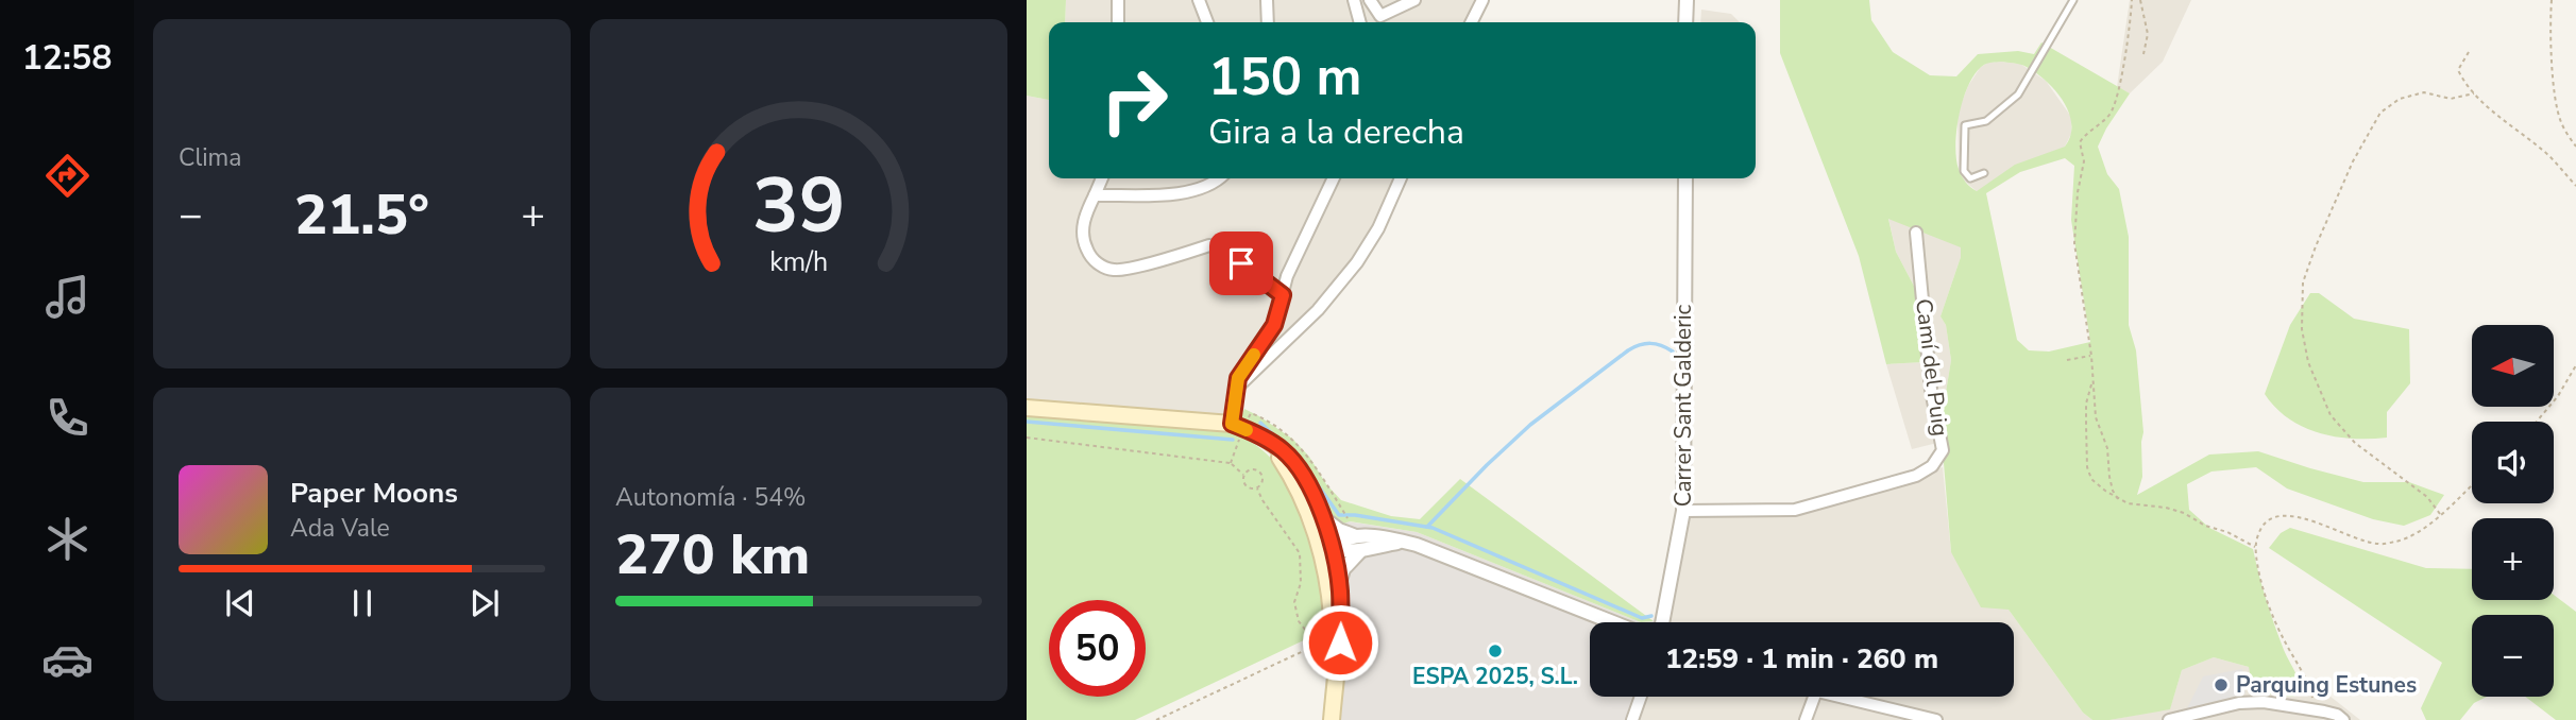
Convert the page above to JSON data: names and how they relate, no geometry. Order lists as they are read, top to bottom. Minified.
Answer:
{"streets":{"street":["Camí del Puig","Carrer Sant Galderic"]},"crossings":[["Camí del Puig","Carrer Sant Galderic"]],"places":["ESPA 2025, S.L.","Parquing Estunes"],"north":"left","page":{"tabs":"12:58","tile":["Clima",["Autonomía · 54%","270 km"]],"turn":["150 m","Gira a la derecha"],"heat":["−","21.5°","+"],"map_buttons":["+","−"],"song":["Paper Moons","Ada Vale"],"limit":"50","trip":"12:59 · 1 min · 260 m","gauge":["39","km/h"]}}
